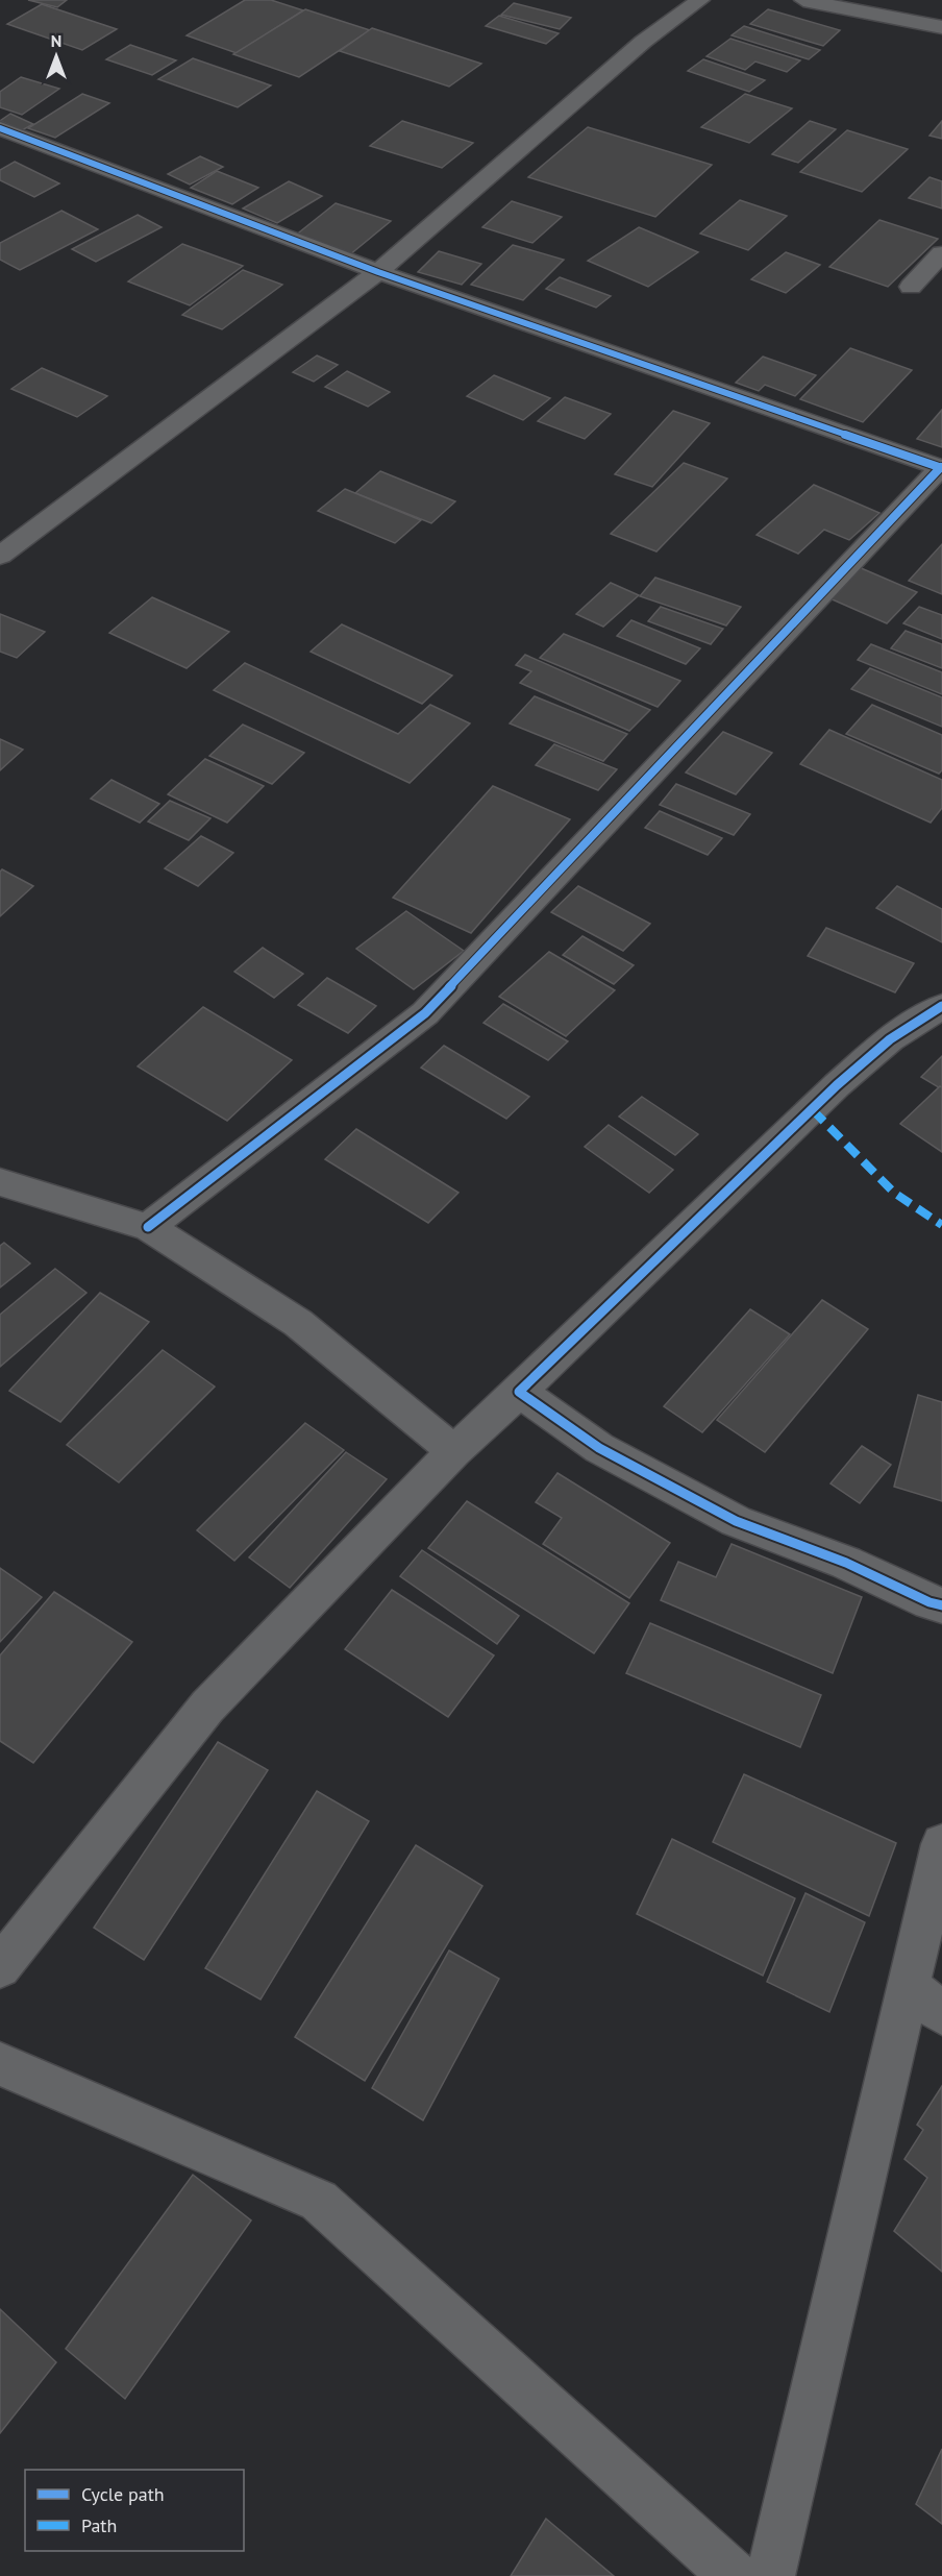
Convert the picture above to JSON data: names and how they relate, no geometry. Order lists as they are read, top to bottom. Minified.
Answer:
{"legend":["Cycle path","Path"],"north":"top"}
